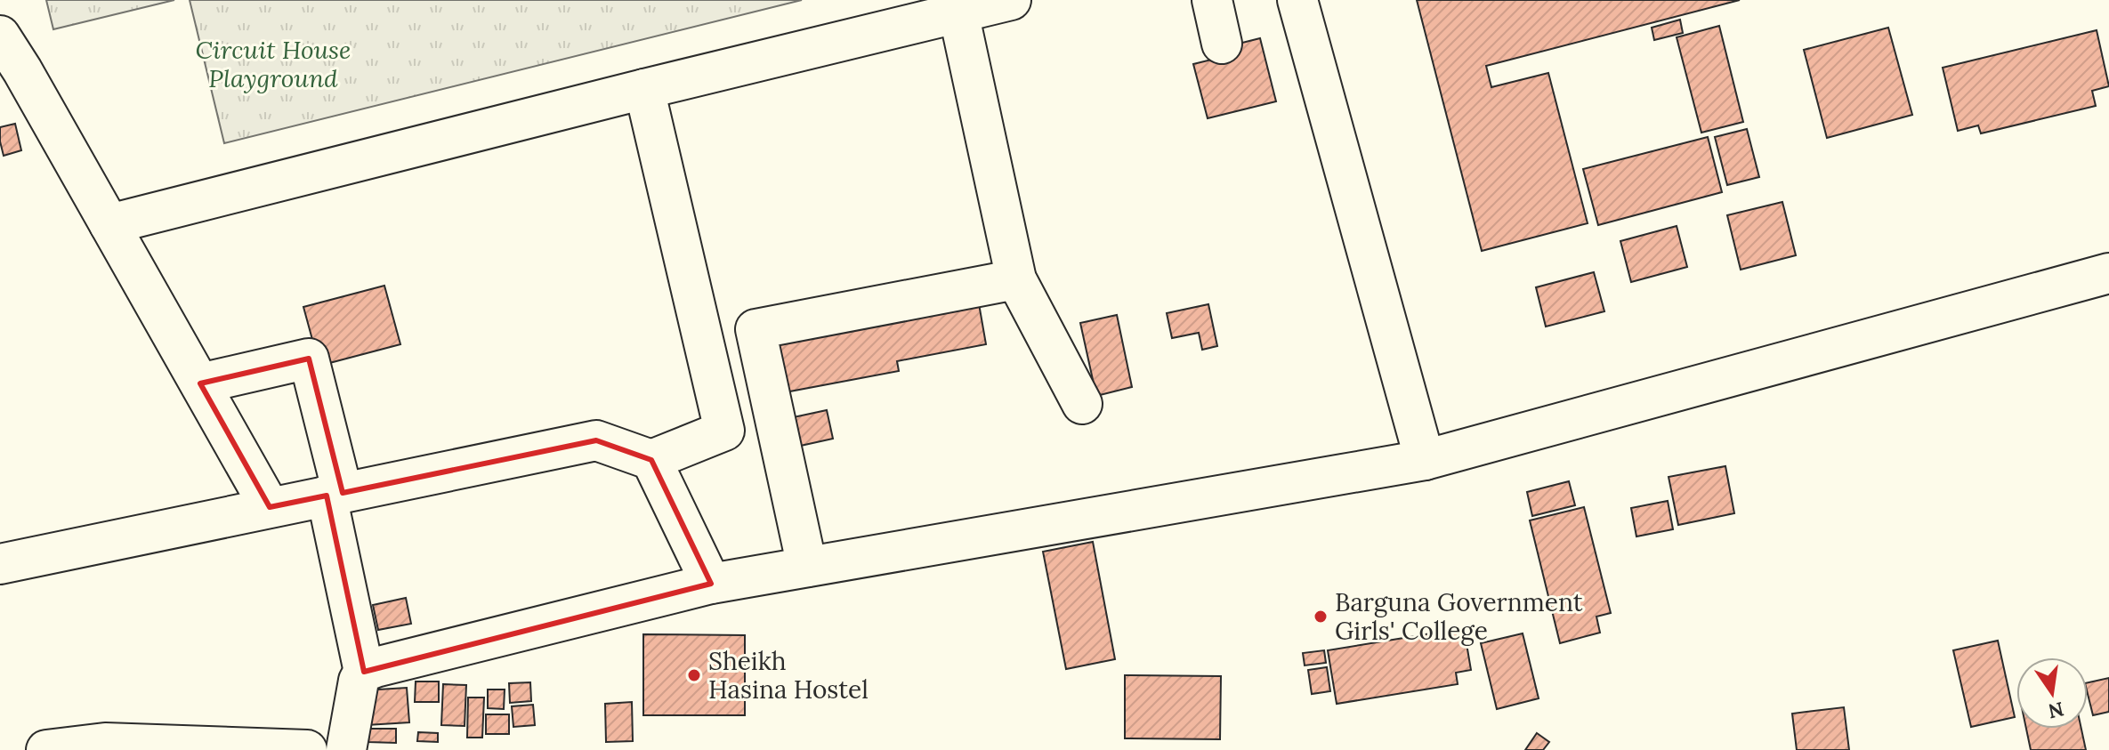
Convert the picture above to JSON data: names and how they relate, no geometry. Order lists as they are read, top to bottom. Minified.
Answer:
{"parks":["Circuit House Playground"],"places":["Barguna Government Girls' College","Sheikh Hasina Hostel"],"north":"bottom"}
